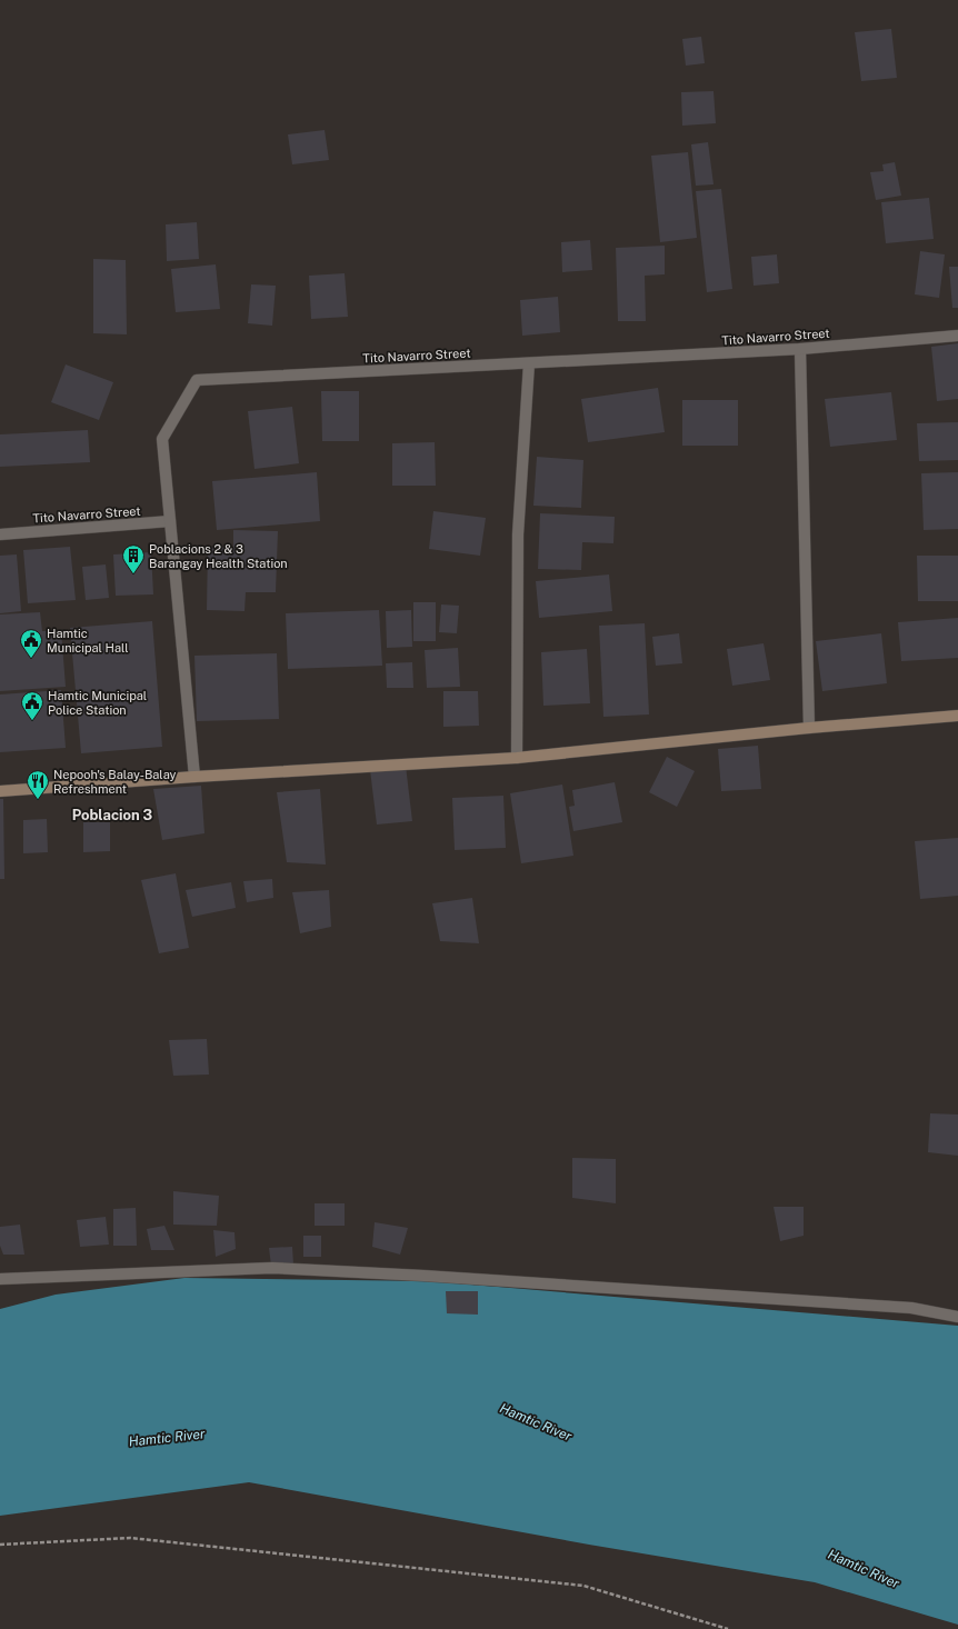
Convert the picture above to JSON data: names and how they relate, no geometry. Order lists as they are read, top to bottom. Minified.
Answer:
{"streets":{"street":["Tito Navarro Street"]},"districts":["Poblacion 3"],"water":["Hamtic River"],"places":{"building":["Poblacions 2 & 3 Barangay Health Station"],"public building":["Hamtic Municipal Hall","Hamtic Municipal Police Station"],"restaurant":["Nepooh's Balay-Balay Refreshment"]}}
